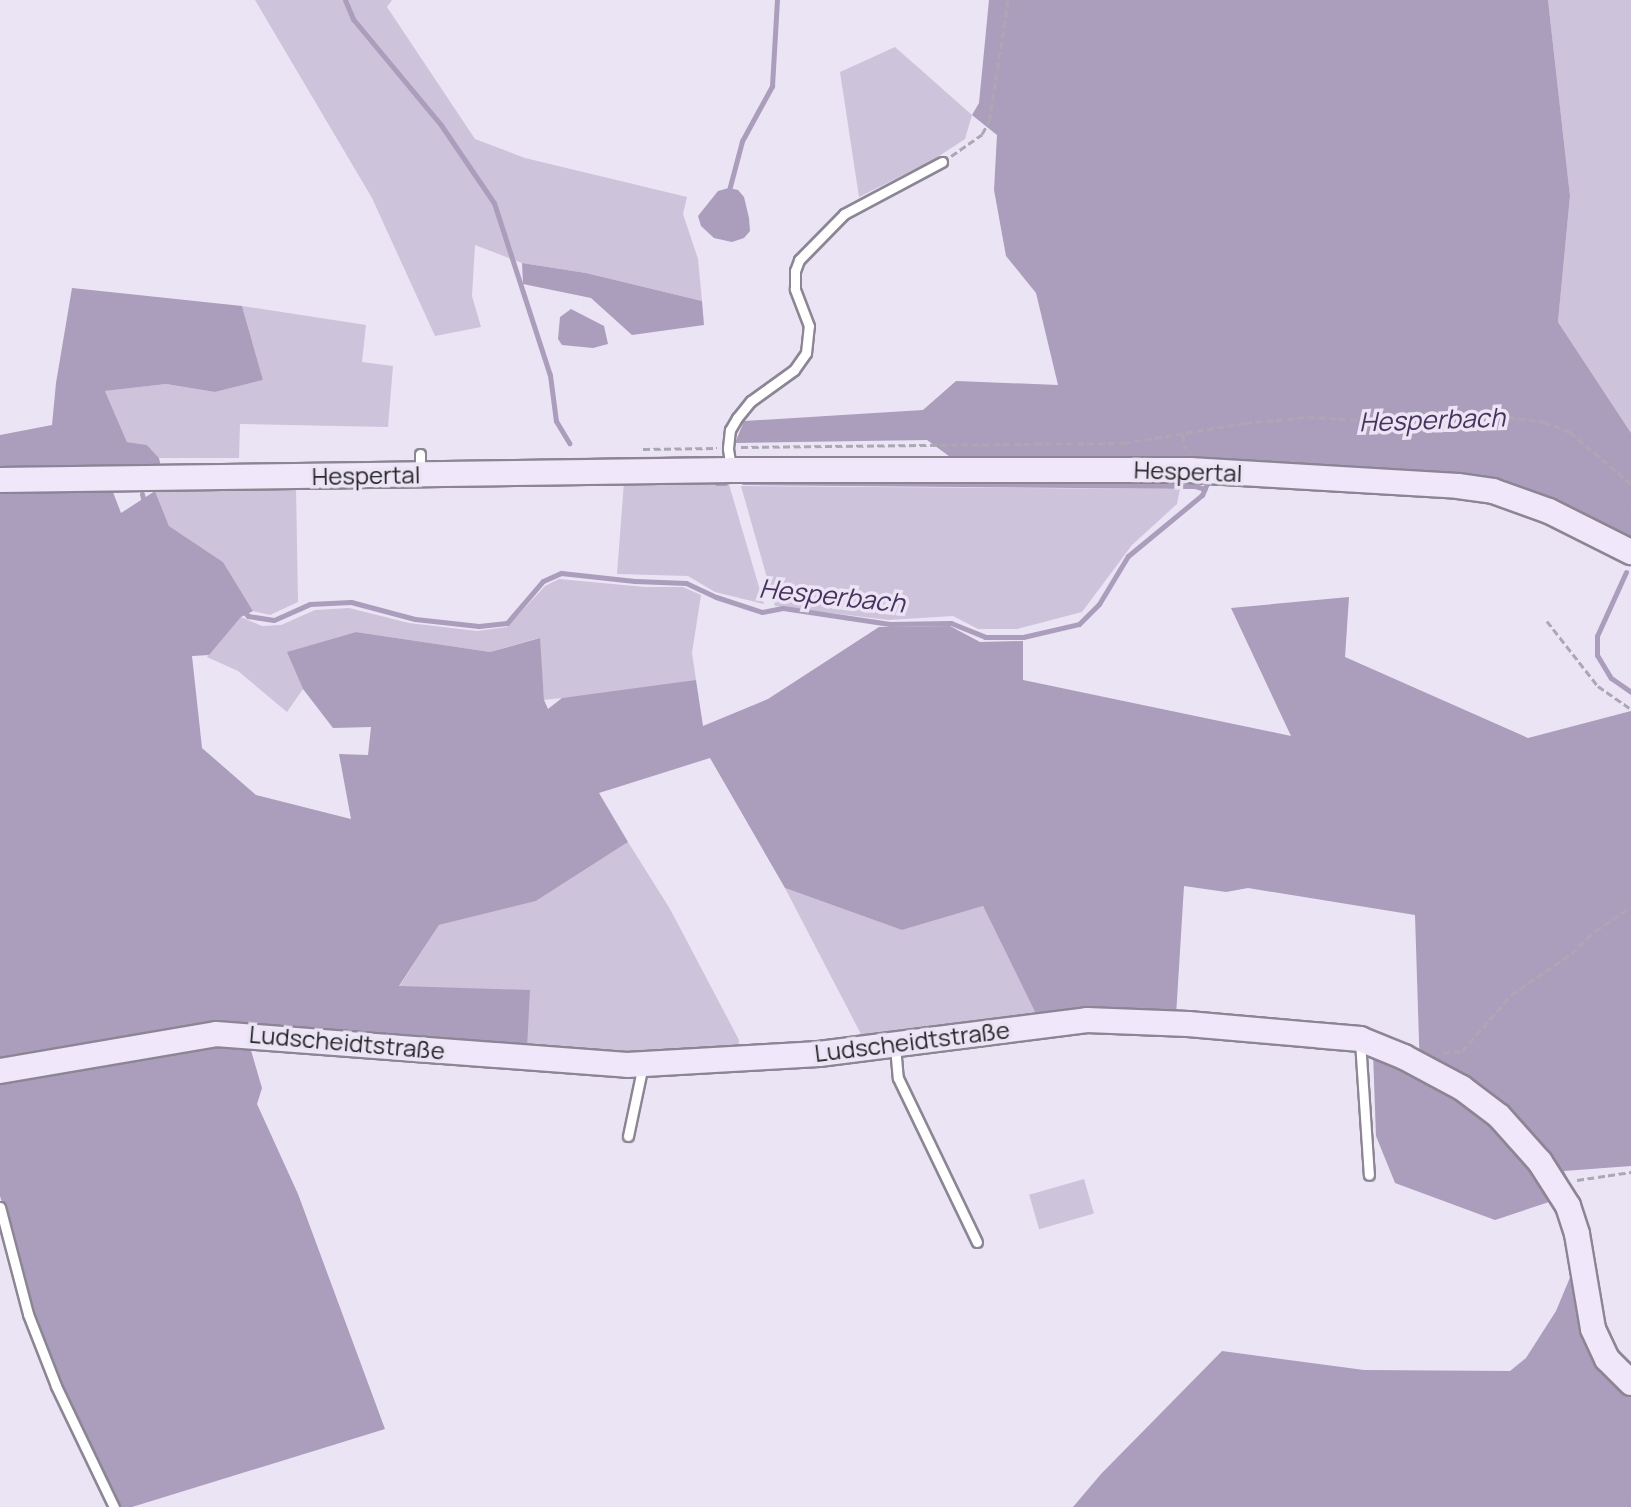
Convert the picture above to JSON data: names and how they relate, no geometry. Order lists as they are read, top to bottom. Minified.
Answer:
{"streets":{"street":["Hespertal","Ludscheidtstraße"]},"water":["Hesperbach"]}
